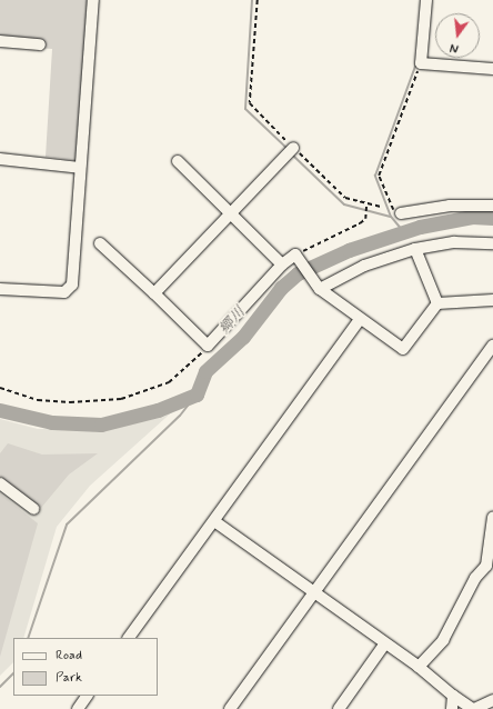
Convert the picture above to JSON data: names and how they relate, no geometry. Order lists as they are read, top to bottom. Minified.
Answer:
{"water":["郷川"],"legend":["Road","Park"],"north":"bottom"}
